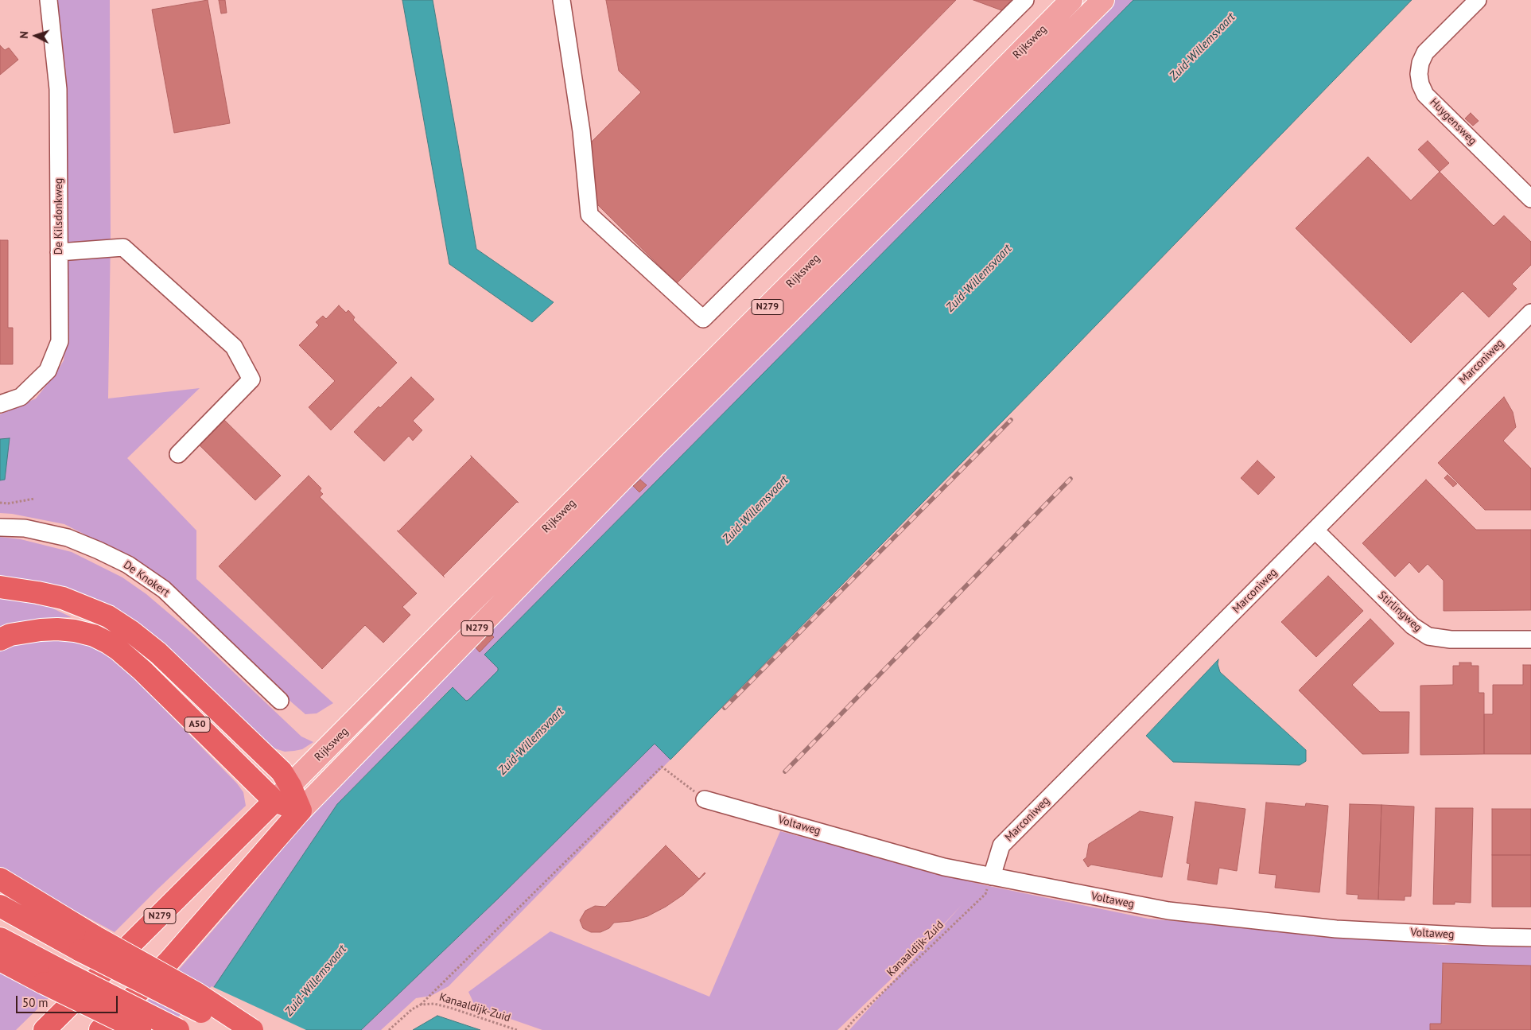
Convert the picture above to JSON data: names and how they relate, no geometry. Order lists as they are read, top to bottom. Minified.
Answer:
{"streets":{"highway":["Rijksweg","N279","A50"],"street":["Huygensweg","De Kilsdonkweg","Marconiweg","De Knokert","Stirlingweg","Voltaweg"],"path":["Kanaaldijk-Zuid"]},"crossings":[["Rijksweg","A50"],["Marconiweg","Stirlingweg"],["Marconiweg","Voltaweg"],["Marconiweg","Kanaaldijk-Zuid"],["Voltaweg","Kanaaldijk-Zuid"]],"water":["Zuid-Willemsvaart"],"scale_bar":"50 m","north":"left"}
